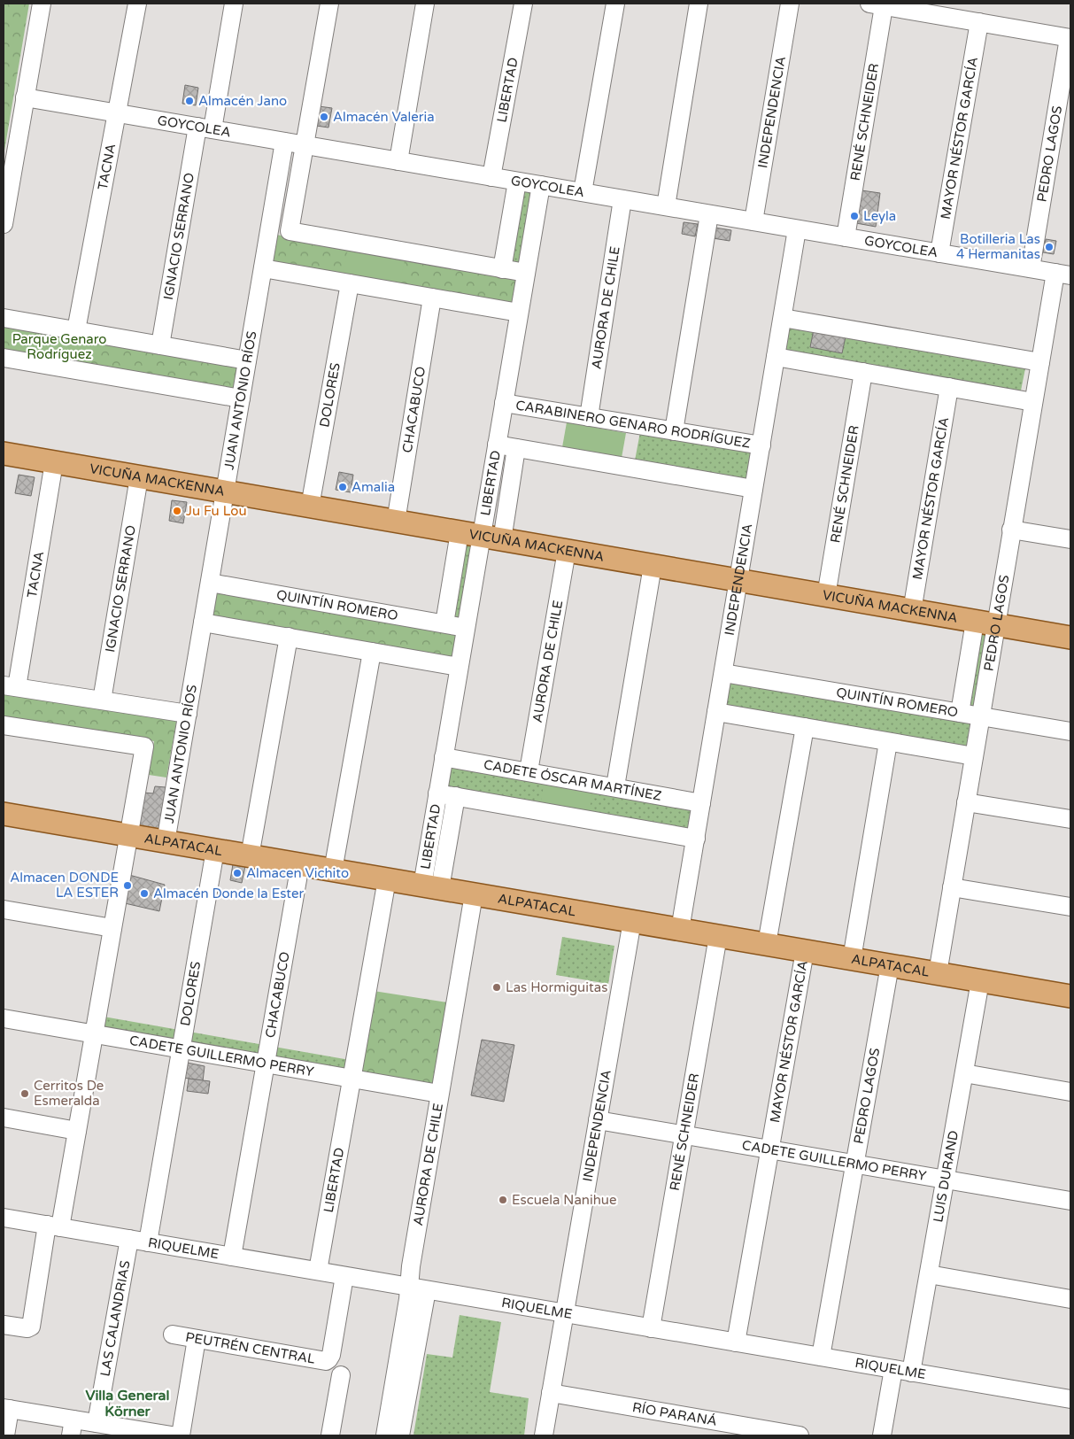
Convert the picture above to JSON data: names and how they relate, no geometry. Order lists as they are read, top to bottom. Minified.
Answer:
{"streets":{"main road":["VICUÑA MACKENNA","ALPATACAL"],"street":["LIBERTAD","INDEPENDENCIA","RENÉ SCHNEIDER","GOYCOLEA","MAYOR NÉSTOR GARCÍA","PEDRO LAGOS","TACNA","IGNACIO SERRANO","AURORA DE CHILE","DOLORES","JUAN ANTONIO RÍOS","CHACABUCO","CARABINERO GENARO RODRÍGUEZ","QUINTÍN ROMERO","CADETE ÓSCAR MARTÍNEZ","CADETE GUILLERMO PERRY","LUIS DURAND","RIQUELME","LAS CALANDRIAS","PEUTRÉN CENTRAL","RÍO PARANÁ"]},"crossings":[["LIBERTAD","GOYCOLEA"],["LIBERTAD","CARABINERO GENARO RODRÍGUEZ"],["LIBERTAD","VICUÑA MACKENNA"],["LIBERTAD","QUINTÍN ROMERO"],["LIBERTAD","CADETE ÓSCAR MARTÍNEZ"],["LIBERTAD","ALPATACAL"],["LIBERTAD","CADETE GUILLERMO PERRY"],["LIBERTAD","RIQUELME"],["INDEPENDENCIA","GOYCOLEA"],["INDEPENDENCIA","CARABINERO GENARO RODRÍGUEZ"],["INDEPENDENCIA","VICUÑA MACKENNA"],["INDEPENDENCIA","QUINTÍN ROMERO"],["INDEPENDENCIA","CADETE ÓSCAR MARTÍNEZ"],["INDEPENDENCIA","ALPATACAL"],["INDEPENDENCIA","CADETE GUILLERMO PERRY"],["INDEPENDENCIA","RIQUELME"],["INDEPENDENCIA","RÍO PARANÁ"],["RENÉ SCHNEIDER","GOYCOLEA"],["RENÉ SCHNEIDER","VICUÑA MACKENNA"],["RENÉ SCHNEIDER","ALPATACAL"],["RENÉ SCHNEIDER","CADETE GUILLERMO PERRY"],["RENÉ SCHNEIDER","RIQUELME"],["GOYCOLEA","MAYOR NÉSTOR GARCÍA"],["GOYCOLEA","PEDRO LAGOS"],["GOYCOLEA","TACNA"],["GOYCOLEA","IGNACIO SERRANO"],["GOYCOLEA","AURORA DE CHILE"],["GOYCOLEA","JUAN ANTONIO RÍOS"],["MAYOR NÉSTOR GARCÍA","VICUÑA MACKENNA"],["MAYOR NÉSTOR GARCÍA","ALPATACAL"],["MAYOR NÉSTOR GARCÍA","CADETE GUILLERMO PERRY"],["MAYOR NÉSTOR GARCÍA","RIQUELME"],["PEDRO LAGOS","VICUÑA MACKENNA"],["PEDRO LAGOS","QUINTÍN ROMERO"],["PEDRO LAGOS","ALPATACAL"],["PEDRO LAGOS","CADETE GUILLERMO PERRY"],["PEDRO LAGOS","RIQUELME"],["TACNA","VICUÑA MACKENNA"],["IGNACIO SERRANO","VICUÑA MACKENNA"],["AURORA DE CHILE","CARABINERO GENARO RODRÍGUEZ"],["AURORA DE CHILE","VICUÑA MACKENNA"],["AURORA DE CHILE","CADETE ÓSCAR MARTÍNEZ"],["AURORA DE CHILE","ALPATACAL"],["AURORA DE CHILE","CADETE GUILLERMO PERRY"],["AURORA DE CHILE","RIQUELME"],["DOLORES","VICUÑA MACKENNA"],["DOLORES","ALPATACAL"],["DOLORES","CADETE GUILLERMO PERRY"],["DOLORES","RIQUELME"],["JUAN ANTONIO RÍOS","VICUÑA MACKENNA"],["JUAN ANTONIO RÍOS","QUINTÍN ROMERO"],["JUAN ANTONIO RÍOS","ALPATACAL"],["CHACABUCO","VICUÑA MACKENNA"],["CHACABUCO","ALPATACAL"],["CHACABUCO","CADETE GUILLERMO PERRY"],["CHACABUCO","RIQUELME"],["ALPATACAL","LUIS DURAND"],["CADETE GUILLERMO PERRY","LUIS DURAND"],["LUIS DURAND","RIQUELME"],["RIQUELME","LAS CALANDRIAS"],["RIQUELME","PEUTRÉN CENTRAL"]],"districts":["Villa General Körner"],"parks":["Parque Genaro Rodríguez"],"places":["Almacén Jano","Almacén Valeria","Leyla","Botilleria Las 4 Hermanitas","Amalia","Ju Fu Lou","Almacen Vichito","Almacen DONDE LA ESTER","Almacén Donde la Ester","Las Hormiguitas","Cerritos De Esmeralda","Escuela Nanihue"]}
